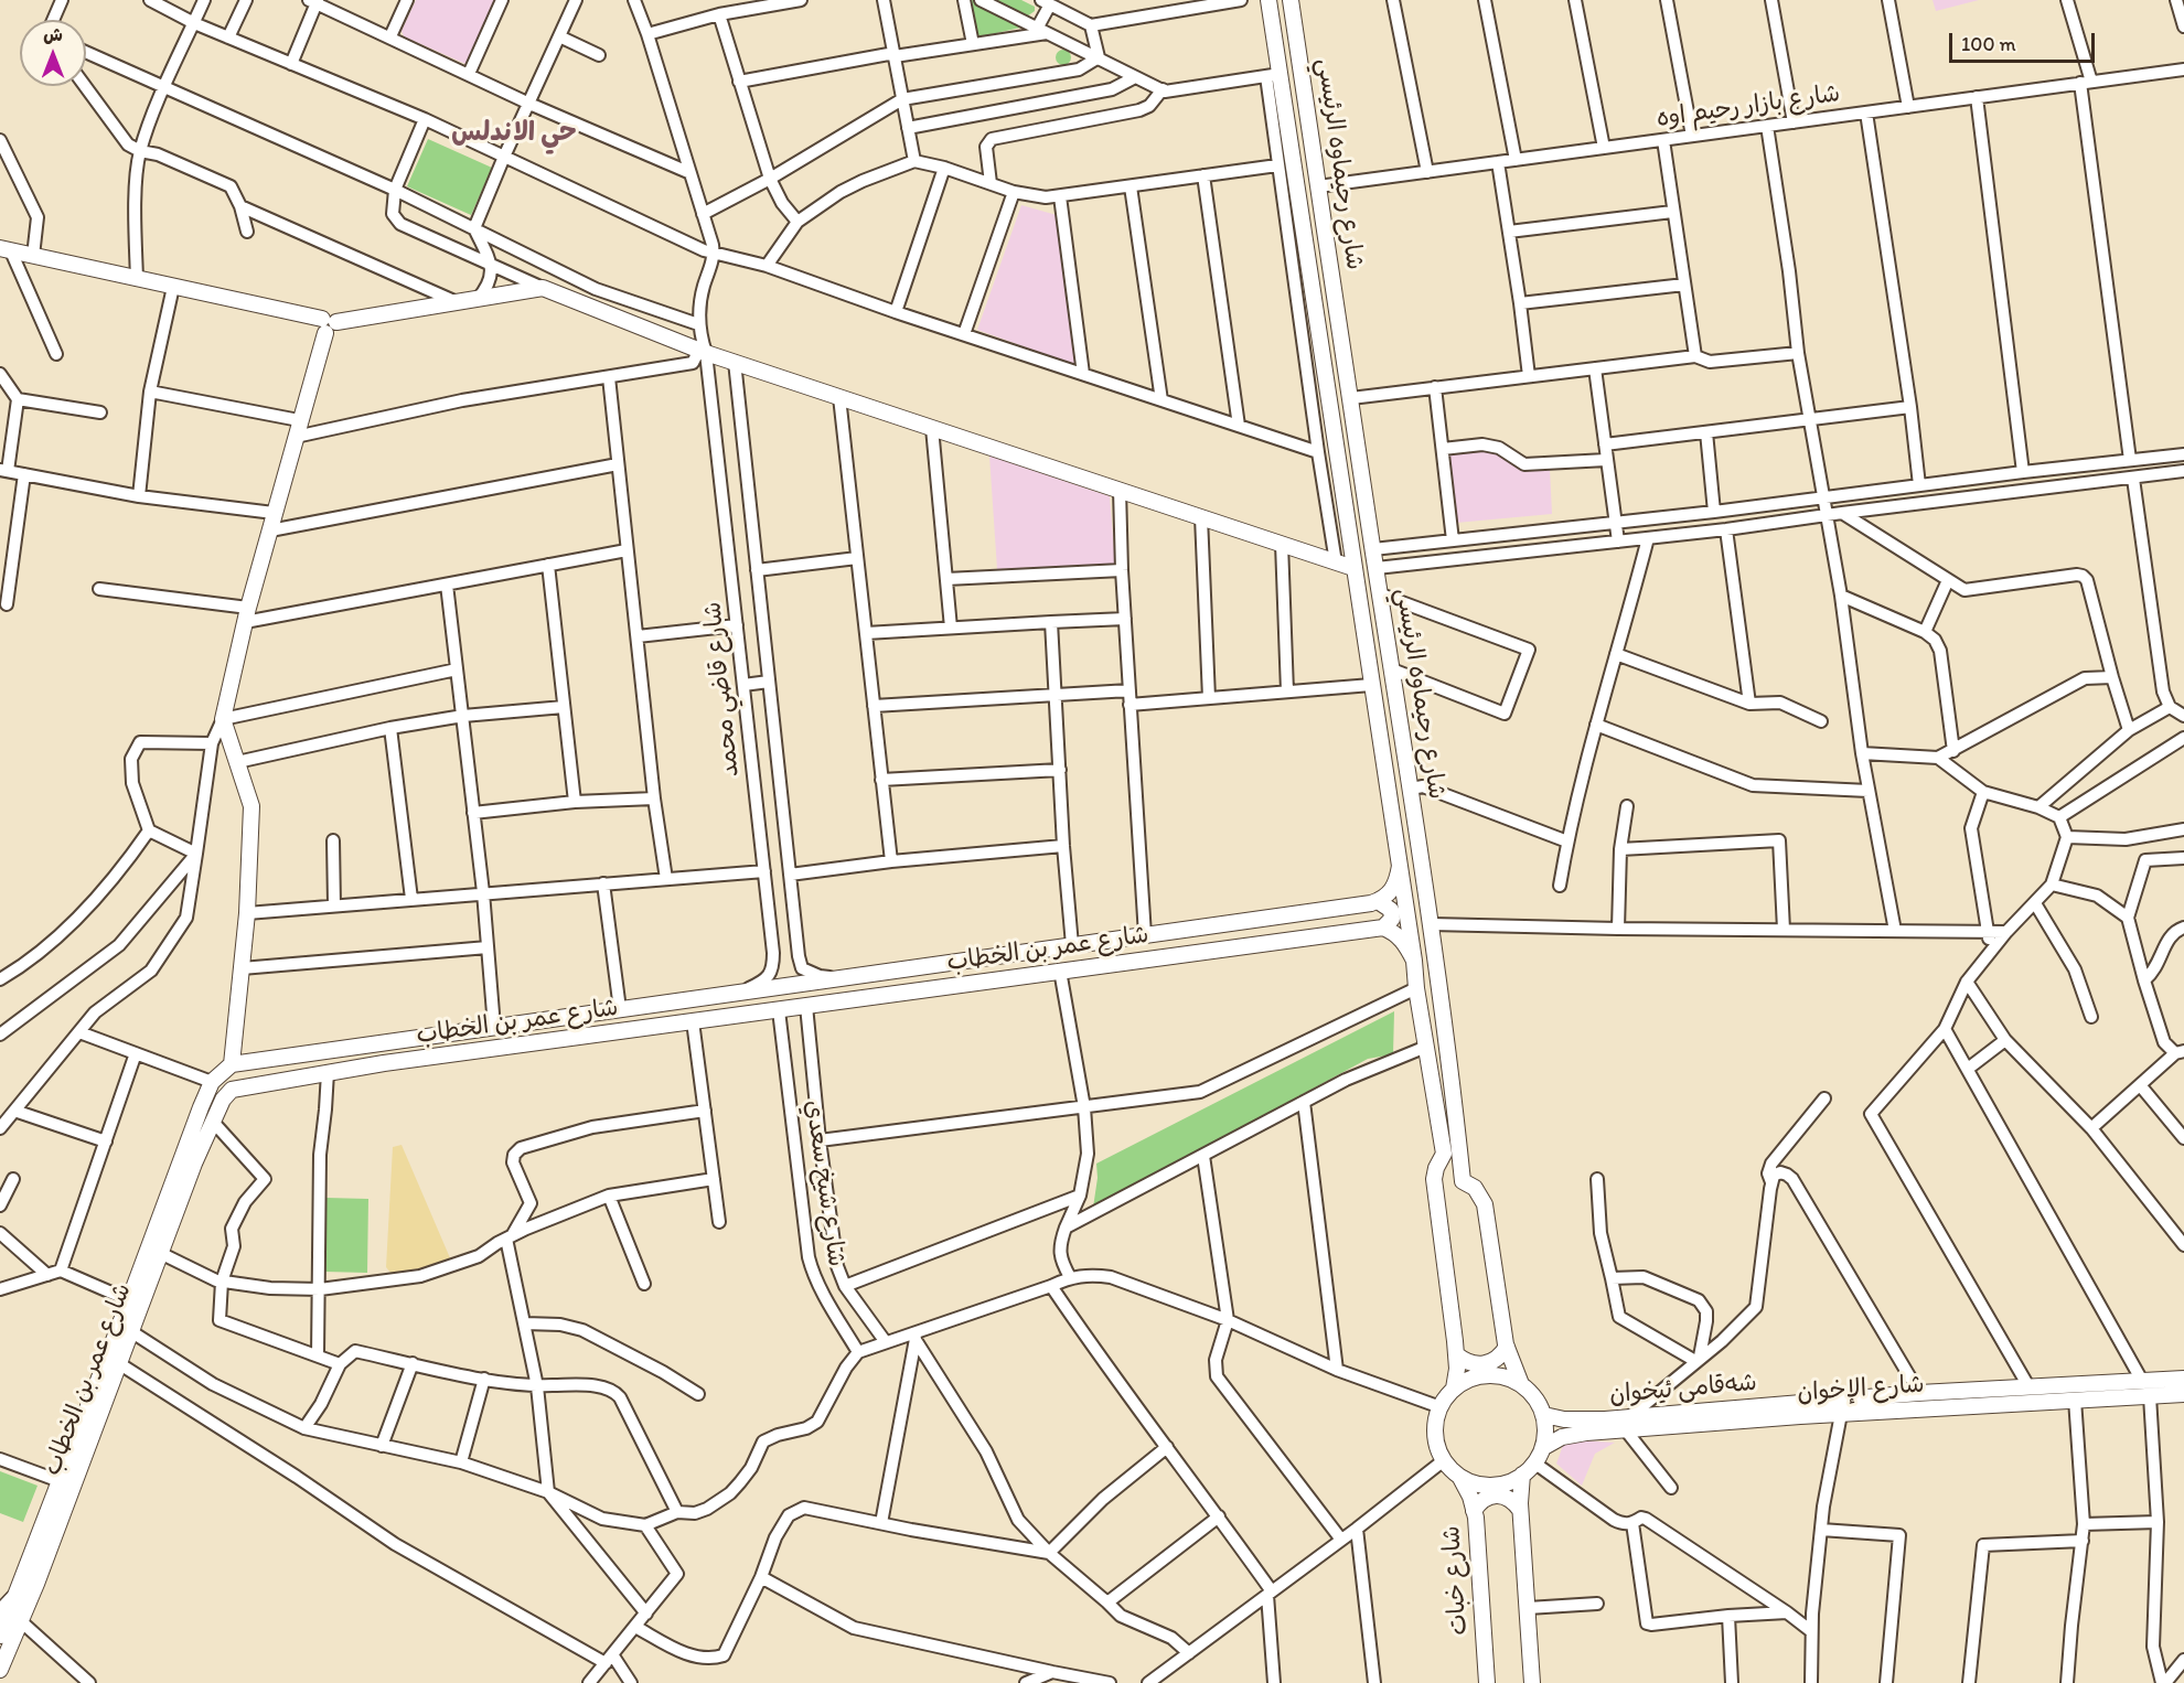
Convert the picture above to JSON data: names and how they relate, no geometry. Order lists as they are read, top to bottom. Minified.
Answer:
{"streets":{"main road":["شارع رحيماوه الرئيسي","شارع عمر بن الخطاب","شەقامی ئیخوان","شارع الإخوان","شارع خبات"],"street":["شارع بازار رحيم اوه","شارع قاضي محمد","شارع شيخ سعدي"]},"crossings":[["شارع بازار رحيم اوه","شارع رحيماوه الرئيسي"],["شارع رحيماوه الرئيسي","شەقامی ئیخوان"],["شارع رحيماوه الرئيسي","شارع الإخوان"],["شارع رحيماوه الرئيسي","شارع خبات"],["شارع قاضي محمد","شارع عمر بن الخطاب"],["شارع عمر بن الخطاب","شارع شيخ سعدي"],["شەقامی ئیخوان","شارع الإخوان"],["شەقامی ئیخوان","شارع خبات"],["شارع الإخوان","شارع خبات"]],"districts":["حي الاندلس"],"scale_bar":"100 m","north":"top"}
